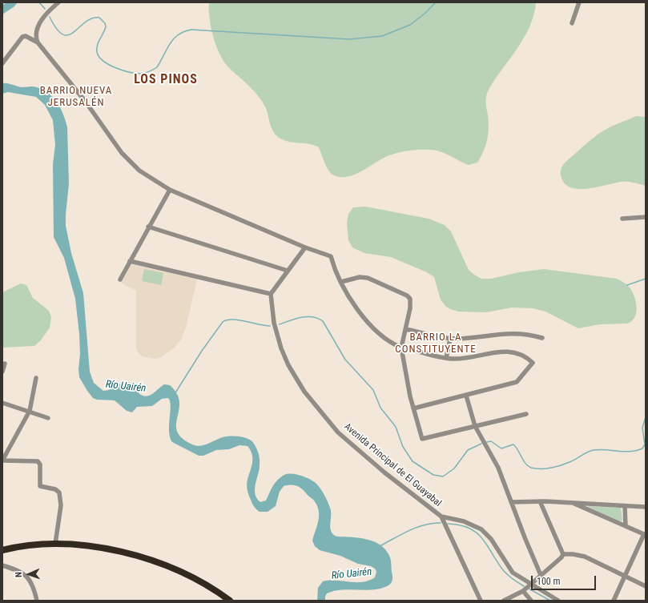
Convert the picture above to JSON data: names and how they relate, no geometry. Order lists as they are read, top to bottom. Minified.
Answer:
{"streets":{"street":["Avenida Principal de El Guayabal"]},"districts":["LOS PINOS","BARRIO NUEVA JERUSALÉN","BARRIO LA CONSTITUYENTE"],"water":["Río Uairén"],"scale_bar":"100 m","north":"left"}
